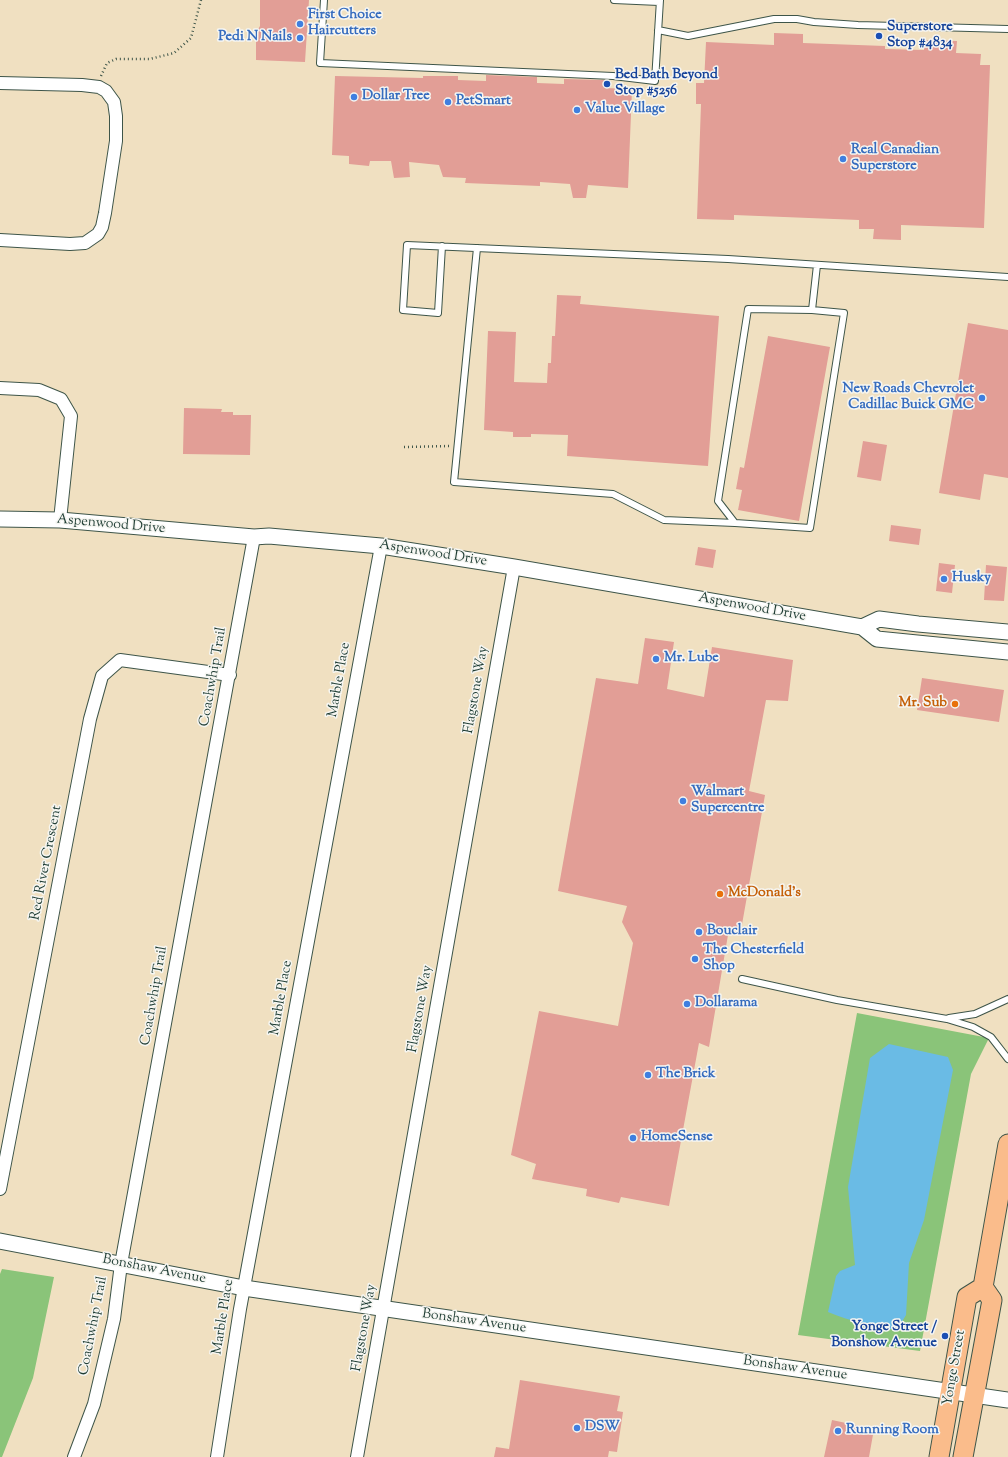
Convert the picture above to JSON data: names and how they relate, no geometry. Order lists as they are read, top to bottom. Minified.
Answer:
{"streets":{"main road":["Yonge Street"],"street":["Aspenwood Drive","Coachwhip Trail","Marble Place","Flagstone Way","Red River Crescent","Bonshaw Avenue"]},"crossings":[["Aspenwood Drive","Coachwhip Trail"],["Aspenwood Drive","Marble Place"],["Aspenwood Drive","Flagstone Way"],["Coachwhip Trail","Red River Crescent"],["Coachwhip Trail","Bonshaw Avenue"],["Marble Place","Bonshaw Avenue"],["Flagstone Way","Bonshaw Avenue"],["Bonshaw Avenue","Yonge Street"]],"places":["First Choice Haircutters","Superstore Stop #4834","Pedi N Nails","Bed Bath Beyond Stop #5256","Dollar Tree","PetSmart","Value Village","Real Canadian Superstore","New Roads Chevrolet Cadillac Buick GMC","Husky","Mr. Lube","Mr. Sub","Walmart Supercentre","McDonald's","Bouclair","The Chesterfield Shop","Dollarama","The Brick","HomeSense","Yonge Street / Bonshow Avenue","DSW","Running Room"]}
